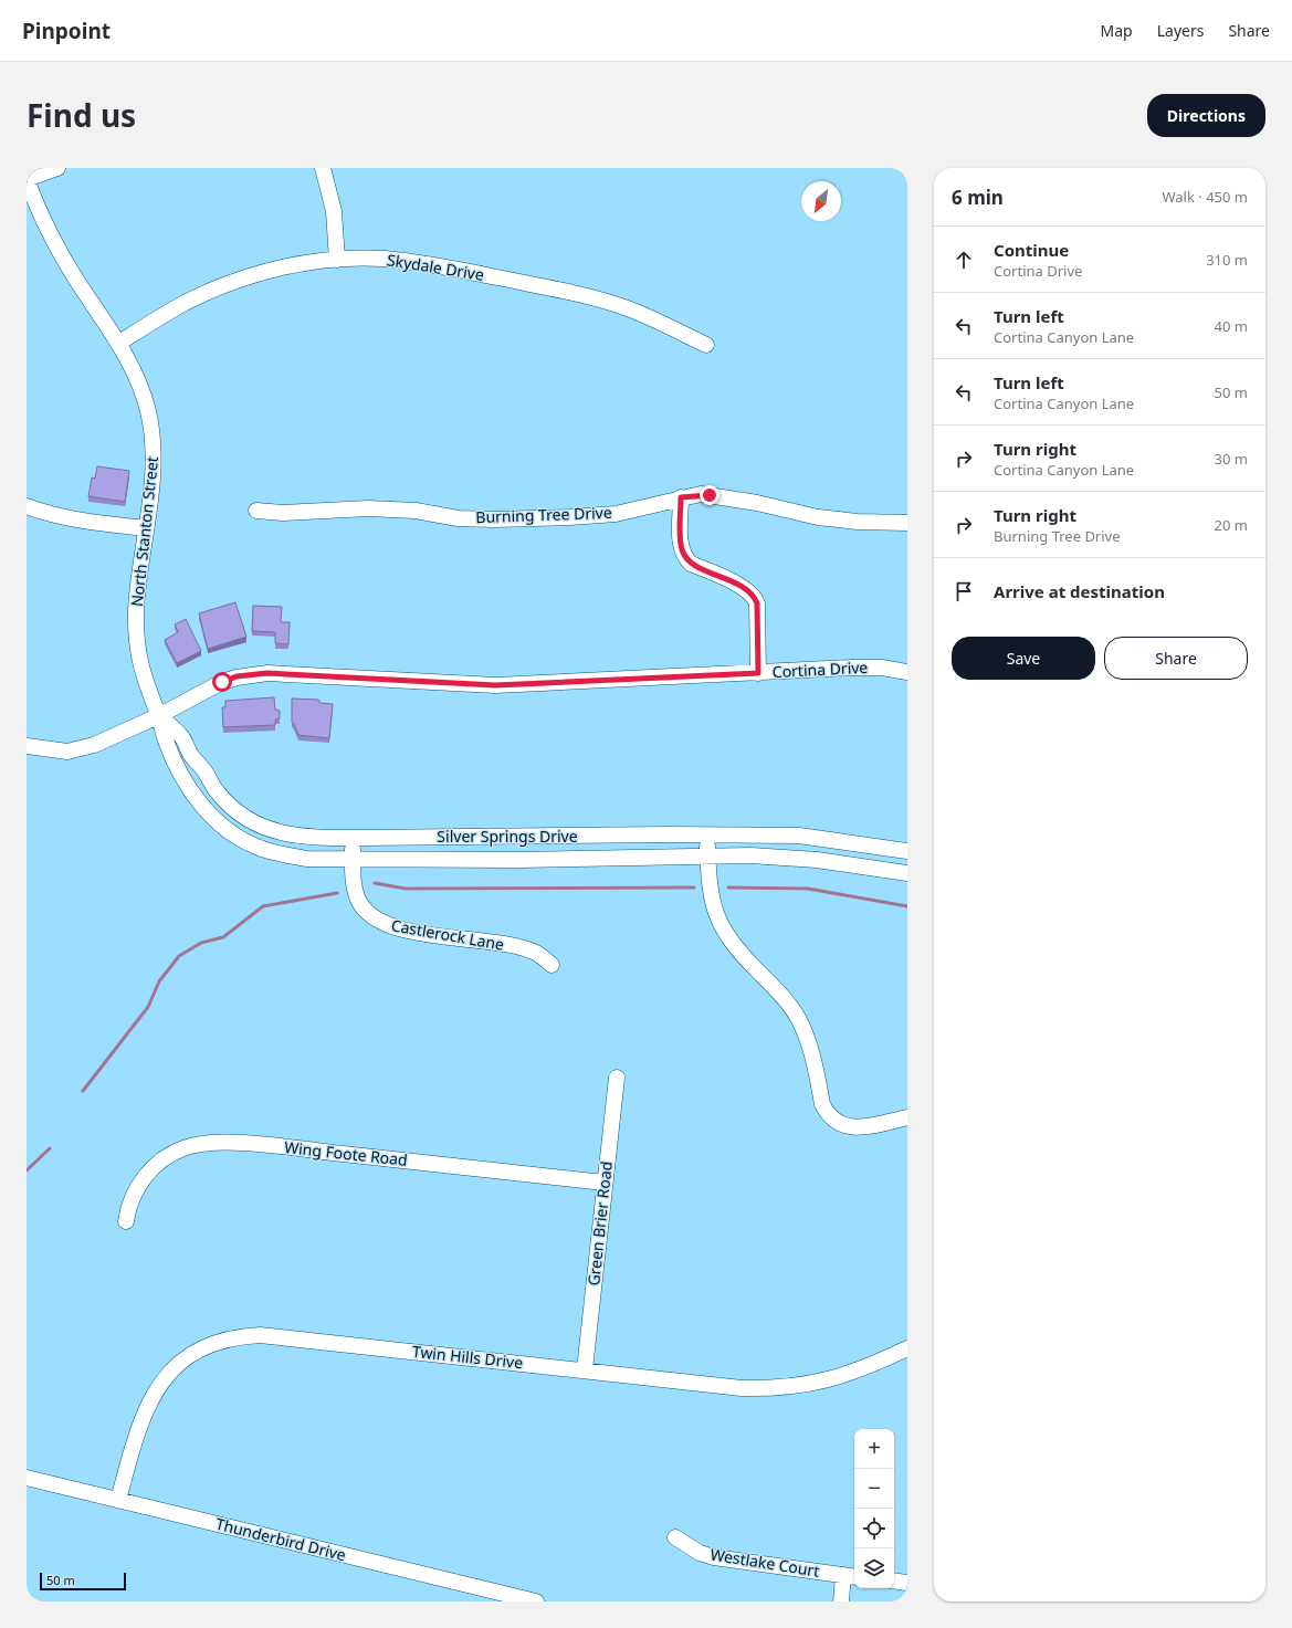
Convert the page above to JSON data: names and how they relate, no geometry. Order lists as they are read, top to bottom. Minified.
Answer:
{"streets":{"street":["Skydale Drive","Burning Tree Drive","North Stanton Street","Cortina Drive","Silver Springs Drive","Castlerock Lane","Wing Foote Road","Green Brier Road","Twin Hills Drive","Thunderbird Drive","Westlake Court"]},"crossings":[["Skydale Drive","North Stanton Street"],["North Stanton Street","Cortina Drive"],["North Stanton Street","Silver Springs Drive"],["Cortina Drive","Silver Springs Drive"],["Silver Springs Drive","Castlerock Lane"],["Wing Foote Road","Green Brier Road"],["Green Brier Road","Twin Hills Drive"],["Twin Hills Drive","Thunderbird Drive"]],"scale_bar":"50 m","north":"bottom left","page":{"header":"Pinpoint","nav":["Map","Layers","Share"],"title":"Find us","buttons":["Directions",["Save","Share"]],"heading":["6 min","Walk · 450 m"],"list":[["Continue","Cortina Drive","310 m"],["Turn left","Cortina Canyon Lane","40 m"],["Turn left","Cortina Canyon Lane","50 m"],["Turn right","Cortina Canyon Lane","30 m"],["Turn right","Burning Tree Drive","20 m"],"Arrive at destination"],"map_buttons":["+","−"],"scale":"50 m"}}
